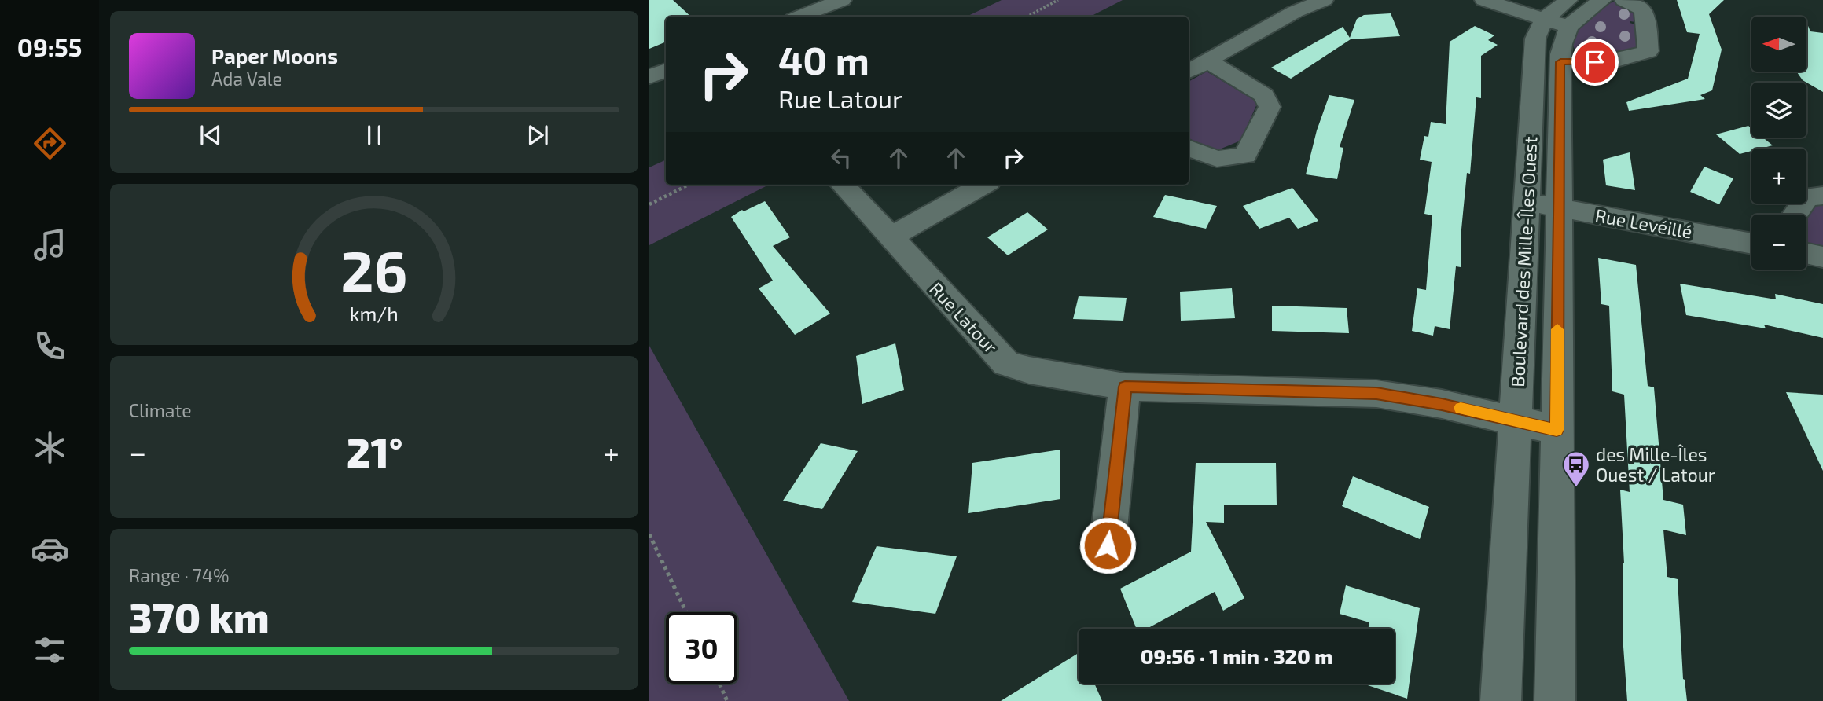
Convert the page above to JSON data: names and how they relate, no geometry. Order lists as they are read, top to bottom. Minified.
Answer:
{"streets":{"street":["Rue Levéillé","Boulevard des Mille-Îles Ouest","Rue Latour"]},"crossings":[["Rue Levéillé","Boulevard des Mille-Îles Ouest"],["Boulevard des Mille-Îles Ouest","Rue Latour"]],"places":{"bus stop":["des Mille-Îles Ouest / Latour"]},"north":"left","page":{"tabs":"09:55","map_buttons":["+","−"],"turn":["40 m","Rue Latour"],"song":["Paper Moons","Ada Vale"],"tile":["Climate",["Range · 74%","370 km"]],"heat":["−","21°","+"],"limit":"30","trip":"09:56 · 1 min · 320 m","gauge":["26","km/h"]}}
